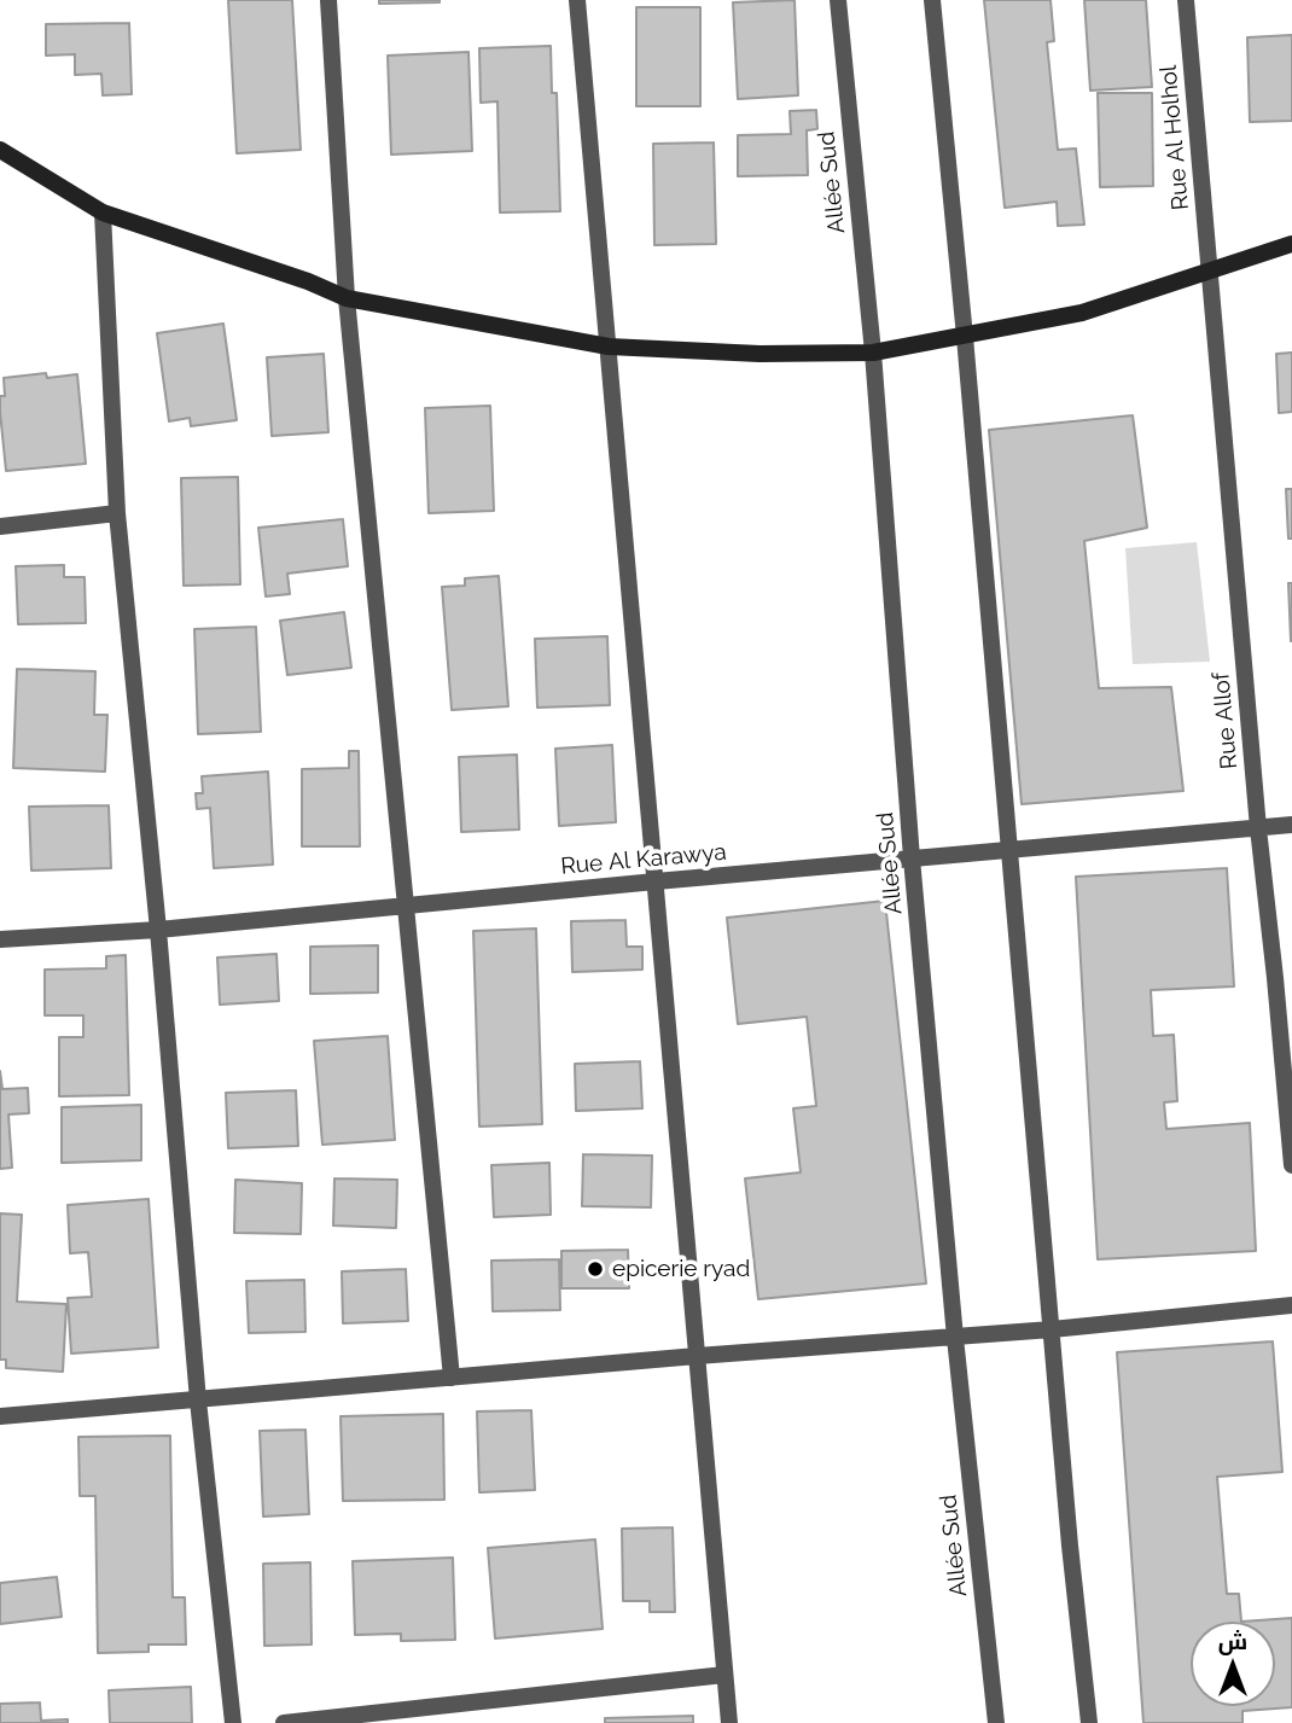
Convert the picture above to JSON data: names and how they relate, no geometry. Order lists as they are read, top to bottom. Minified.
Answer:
{"streets":{"street":["Rue Al Holhol","Allée Sud","Rue Allof","Rue Al Karawya"]},"crossings":[["Rue Al Holhol","Rue Allof"],["Allée Sud","Rue Al Karawya"],["Rue Allof","Rue Al Karawya"]],"places":["epicerie ryad"],"north":"top"}
